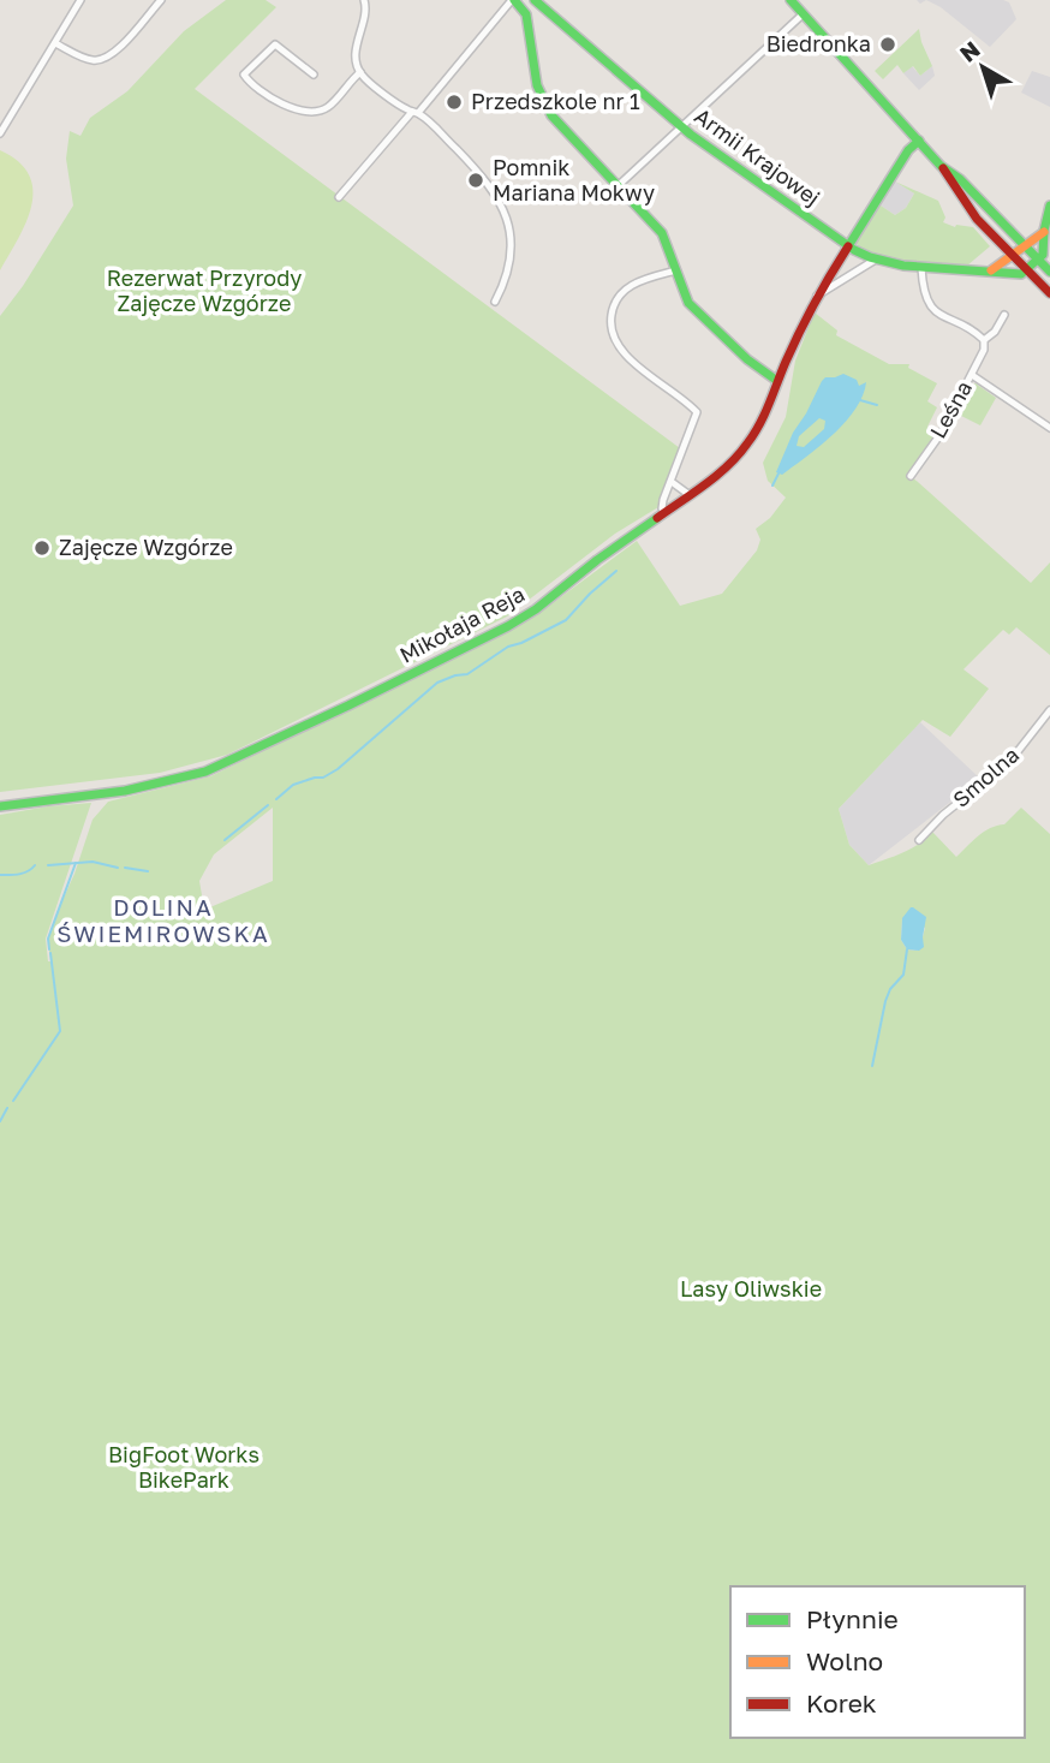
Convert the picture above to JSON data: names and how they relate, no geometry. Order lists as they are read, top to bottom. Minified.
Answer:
{"streets":{"street":["Armii Krajowej","Leśna","Mikołaja Reja","Smolna"]},"crossings":[["Armii Krajowej","Mikołaja Reja"]],"districts":["DOLINA ŚWIEMIROWSKA"],"parks":["Rezerwat Przyrody Zajęcze Wzgórze","Lasy Oliwskie","BigFoot Works BikePark"],"places":["Biedronka","Przedszkole nr 1","Pomnik Mariana Mokwy","Zajęcze Wzgórze"],"legend":["Płynnie","Wolno","Korek"],"north":"top left"}
